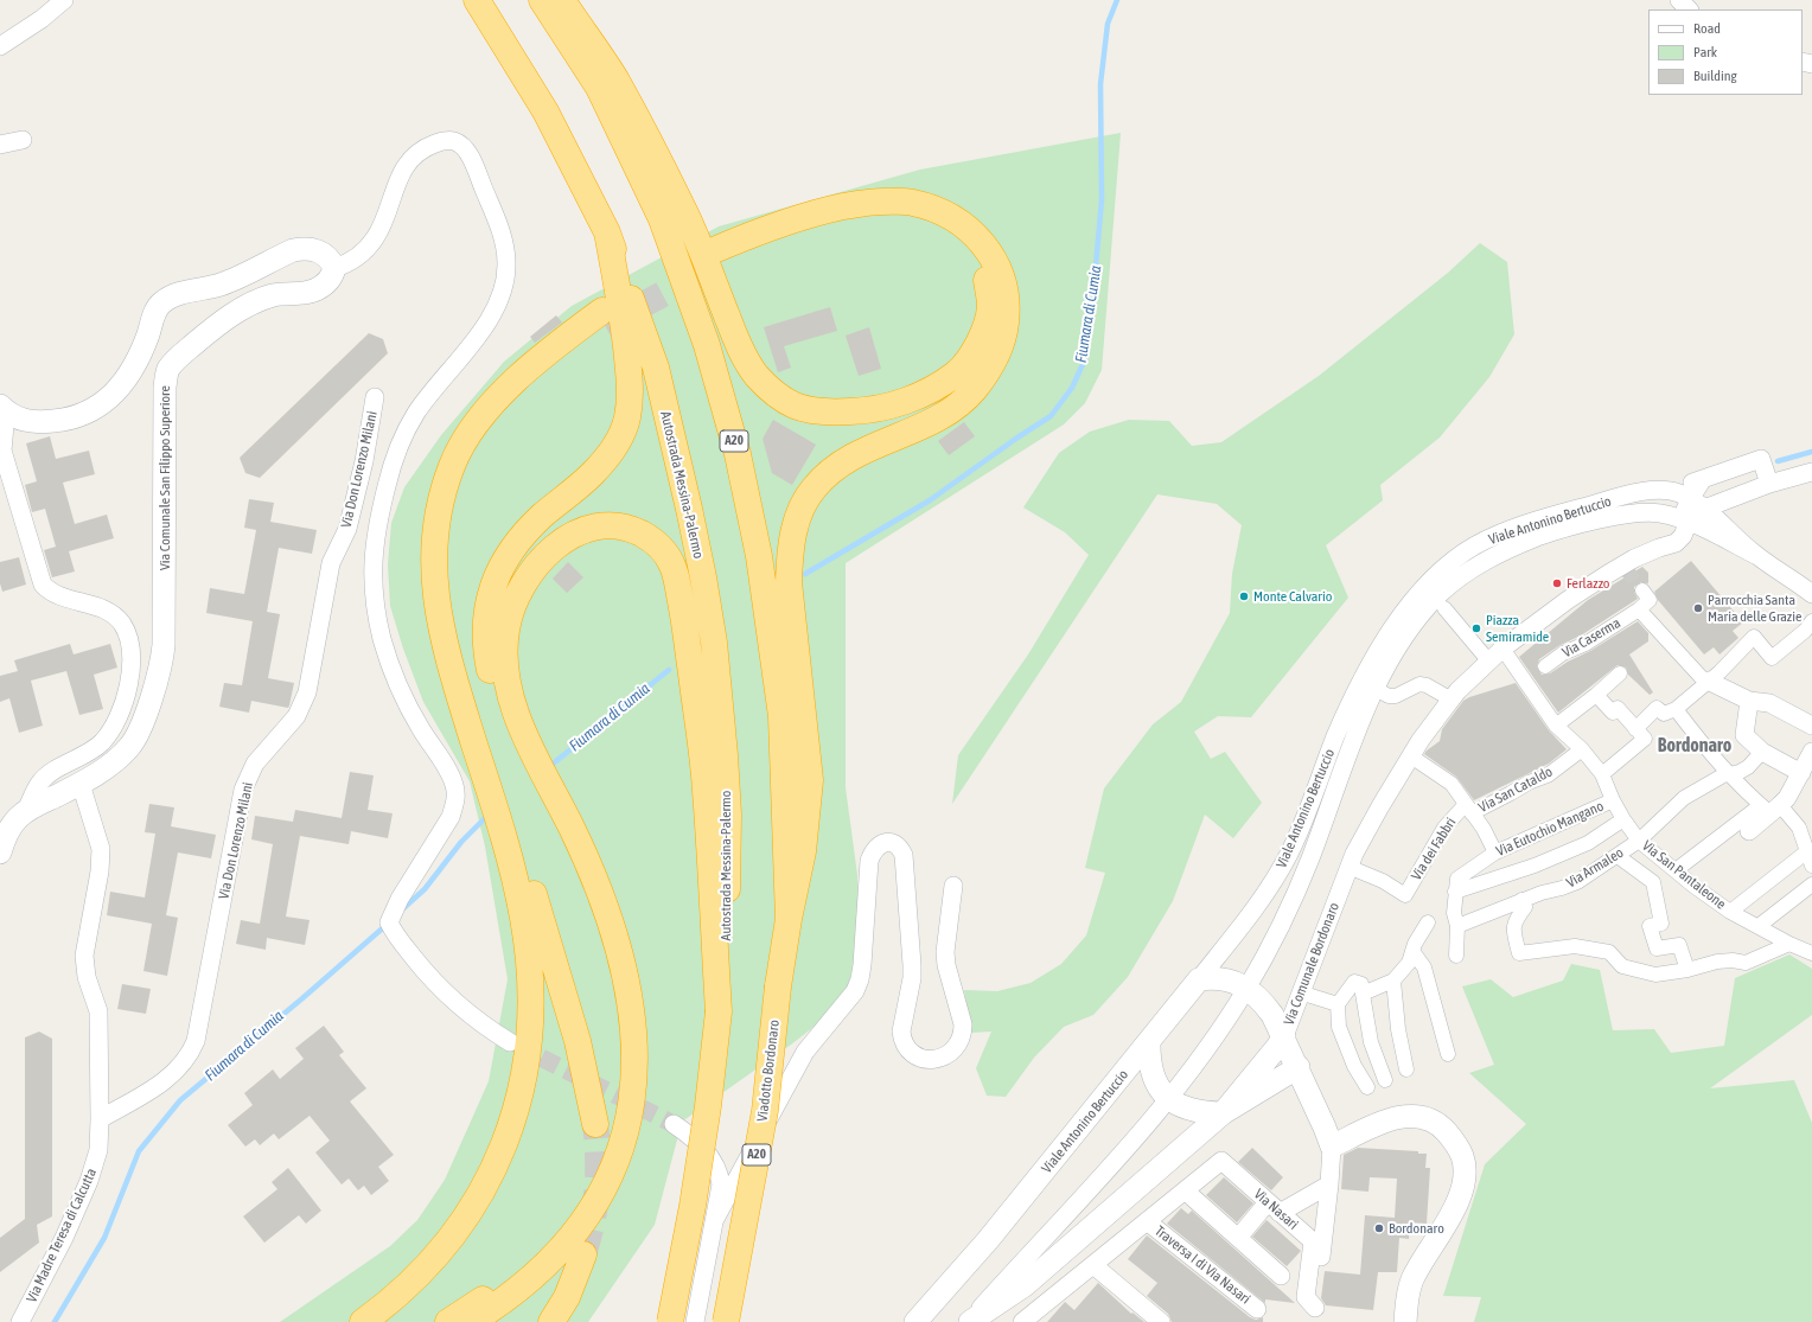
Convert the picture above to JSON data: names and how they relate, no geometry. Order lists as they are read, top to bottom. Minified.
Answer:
{"streets":{"highway":["A20","Autostrada Messina-Palermo","Viadotto Bordonaro"],"street":["Via Don Lorenzo Milani","Via Comunale San Filippo Superiore","Viale Antonino Bertuccio","Via Caserma","Via San Cataldo","Via Eutochio Mangano","Via dei Fabbri","Via Armaleo","Via San Pantaleone","Via Comunale Bordonaro","Via Nasari","Via Madre Teresa di Calcutta","Traversa I di Via Nasari"]},"crossings":[["A20","Viadotto Bordonaro"],["Via Don Lorenzo Milani","Via Madre Teresa di Calcutta"],["Via Comunale San Filippo Superiore","Via Madre Teresa di Calcutta"],["Viale Antonino Bertuccio","Via Comunale Bordonaro"],["Via San Cataldo","Via dei Fabbri"],["Via San Cataldo","Via San Pantaleone"],["Via Eutochio Mangano","Via Armaleo"],["Via Eutochio Mangano","Via San Pantaleone"],["Via dei Fabbri","Via Comunale Bordonaro"],["Via Armaleo","Via San Pantaleone"],["Via San Pantaleone","Via Comunale Bordonaro"],["Via Comunale Bordonaro","Via Nasari"],["Via Nasari","Traversa I di Via Nasari"]],"districts":["Bordonaro"],"water":["Fiumara di Cumia"],"places":["Ferlazzo","Monte Calvario","Parrocchia Santa Maria delle Grazie","Piazza Semiramide","Bordonaro"],"legend":["Road","Park","Building"]}
